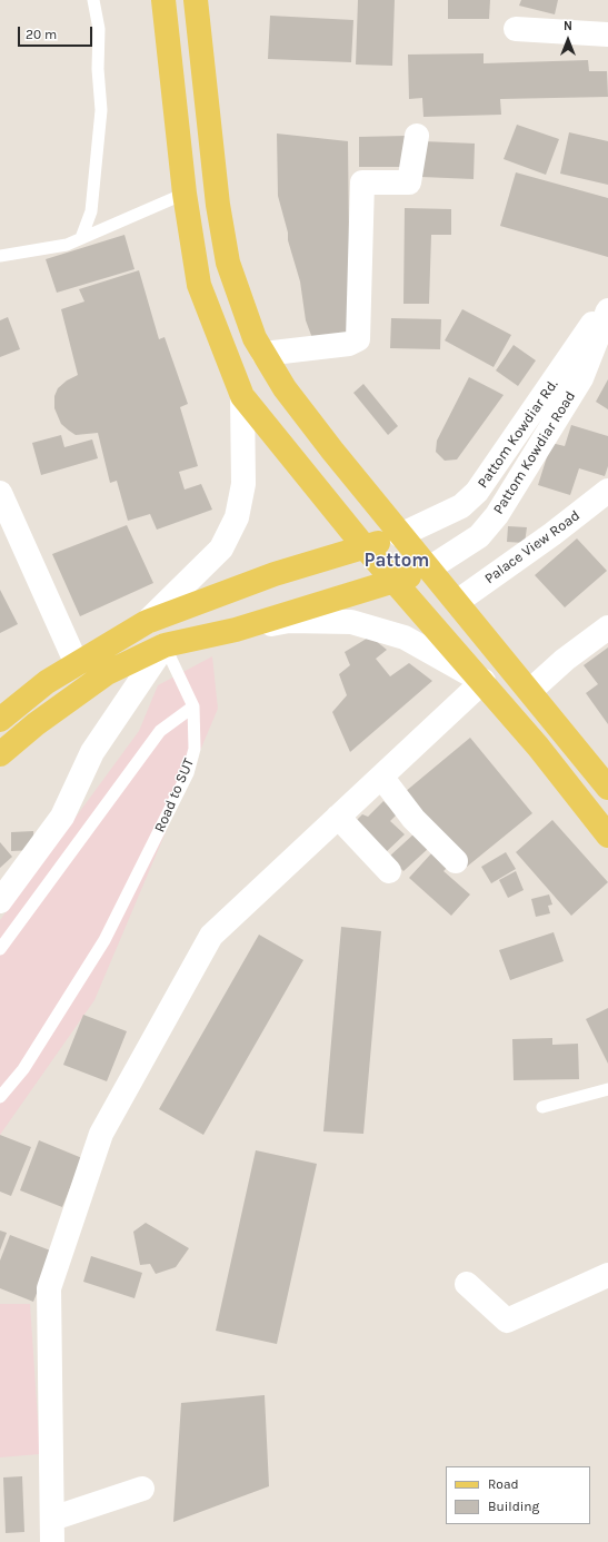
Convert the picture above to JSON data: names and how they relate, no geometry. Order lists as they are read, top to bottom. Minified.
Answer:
{"streets":{"street":["Pattom Kowdiar Rd.","Pattom Kowdiar Road","Palace View Road"],"lane":["Road to SUT"]},"districts":["Pattom"],"legend":["Road","Building"],"scale_bar":"20 m","north":"top"}
